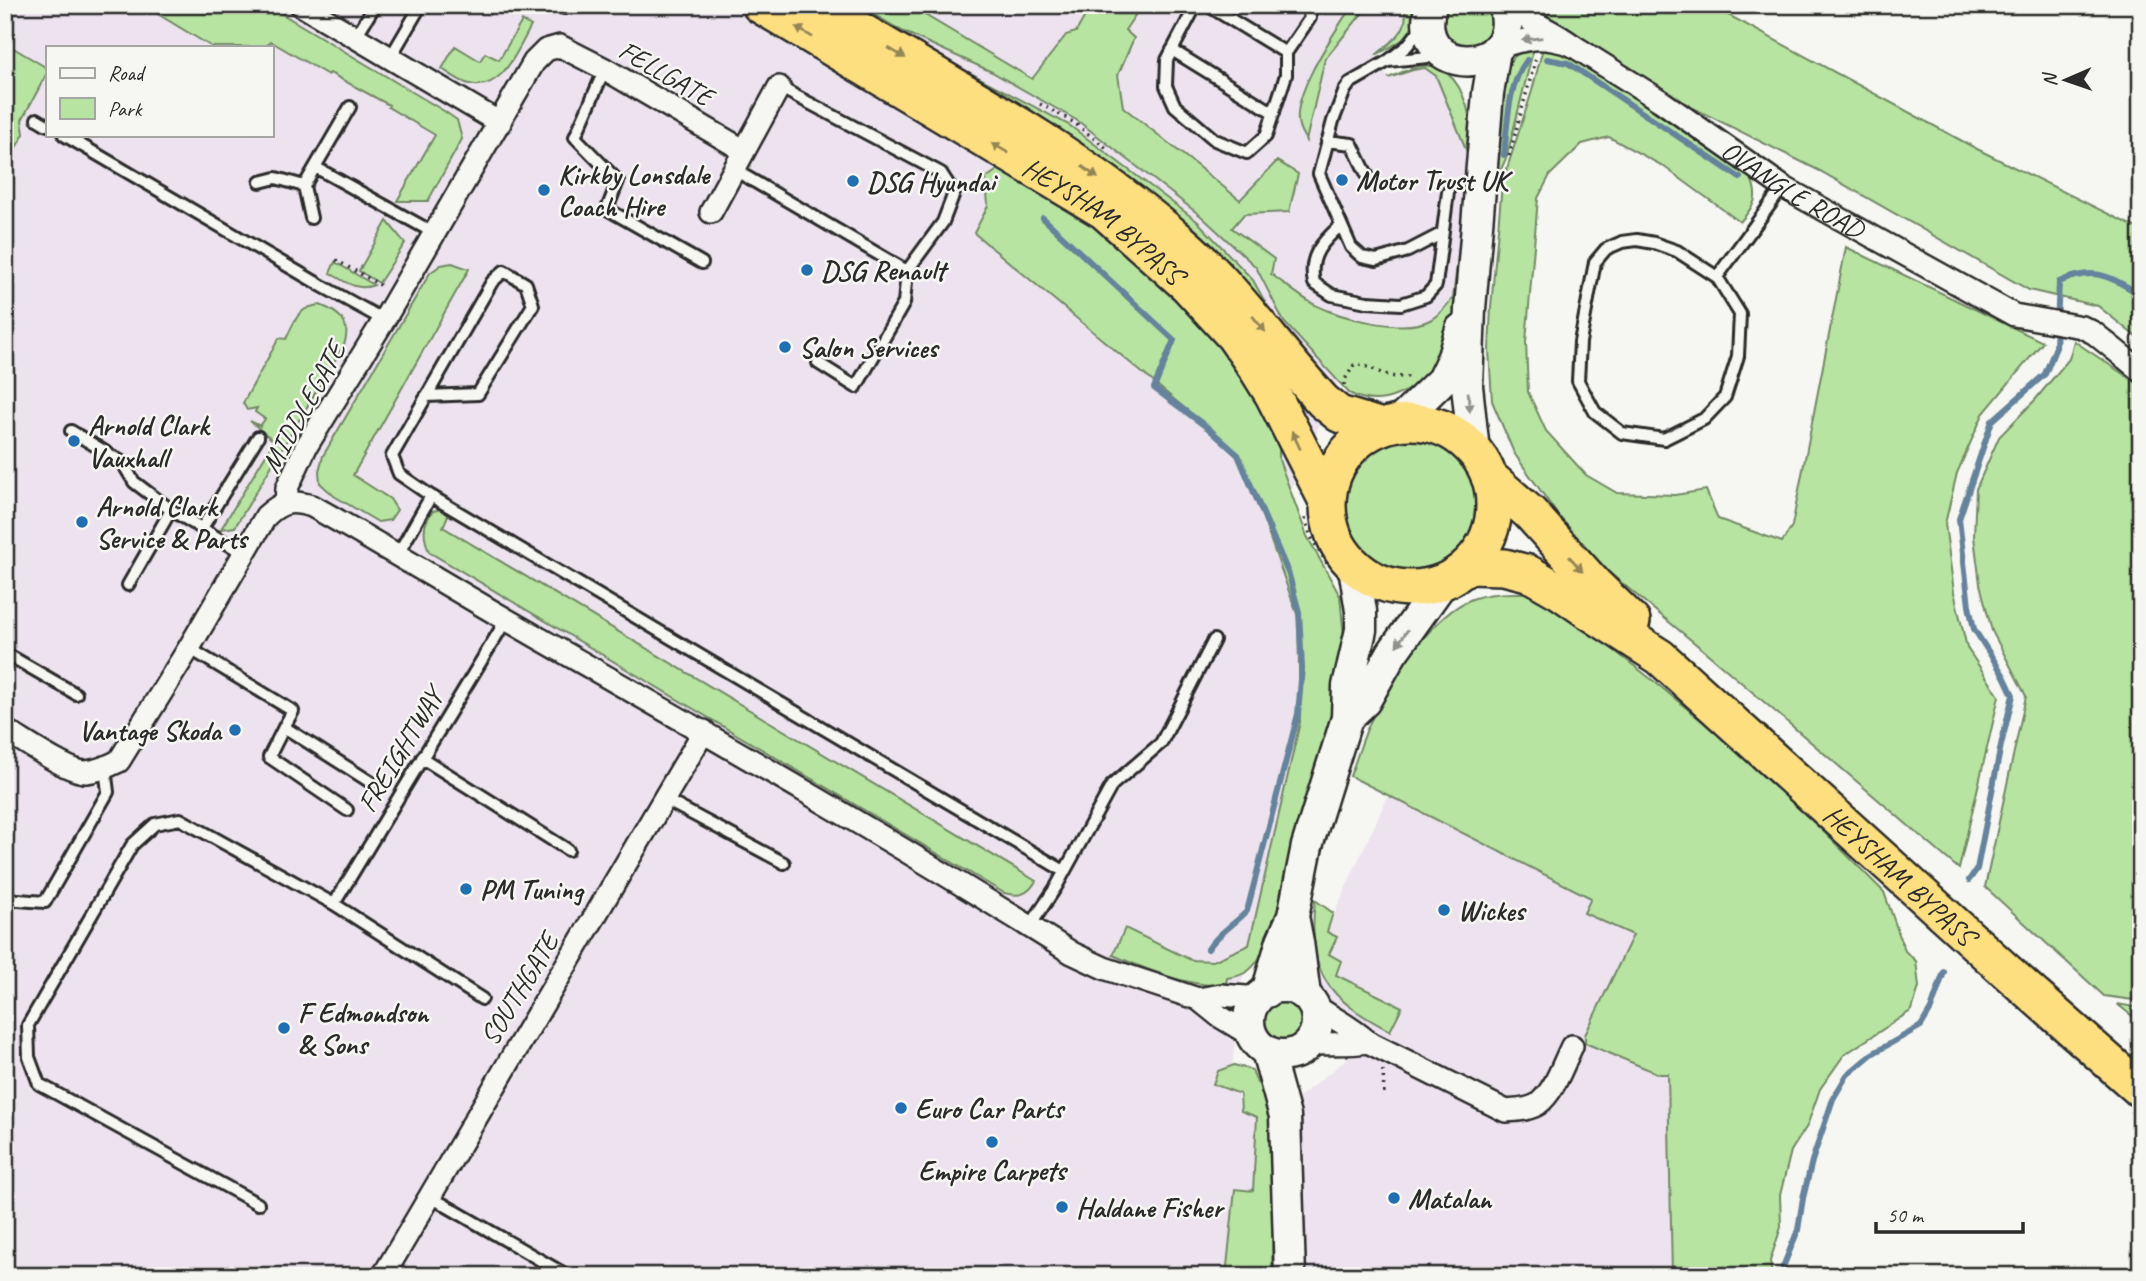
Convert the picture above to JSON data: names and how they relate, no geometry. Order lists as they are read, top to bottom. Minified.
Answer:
{"streets":{"highway":["HEYSHAM BYPASS"],"street":["FELLGATE","OVANGLE ROAD","MIDDLEGATE","SOUTHGATE"],"lane":["FREIGHTWAY"]},"crossings":[["FELLGATE","MIDDLEGATE"]],"places":["Motor Trust UK","DSG Hyundai","Kirkby Lonsdale Coach Hire","DSG Renault","Salon Services","Arnold Clark Vauxhall","Arnold Clark Service & Parts","Vantage Skoda","PM Tuning","Wickes","F Edmondson & Sons","Euro Car Parts","Empire Carpets","Matalan","Haldane Fisher"],"legend":["Road","Park"],"scale_bar":"50 m","north":"left"}
